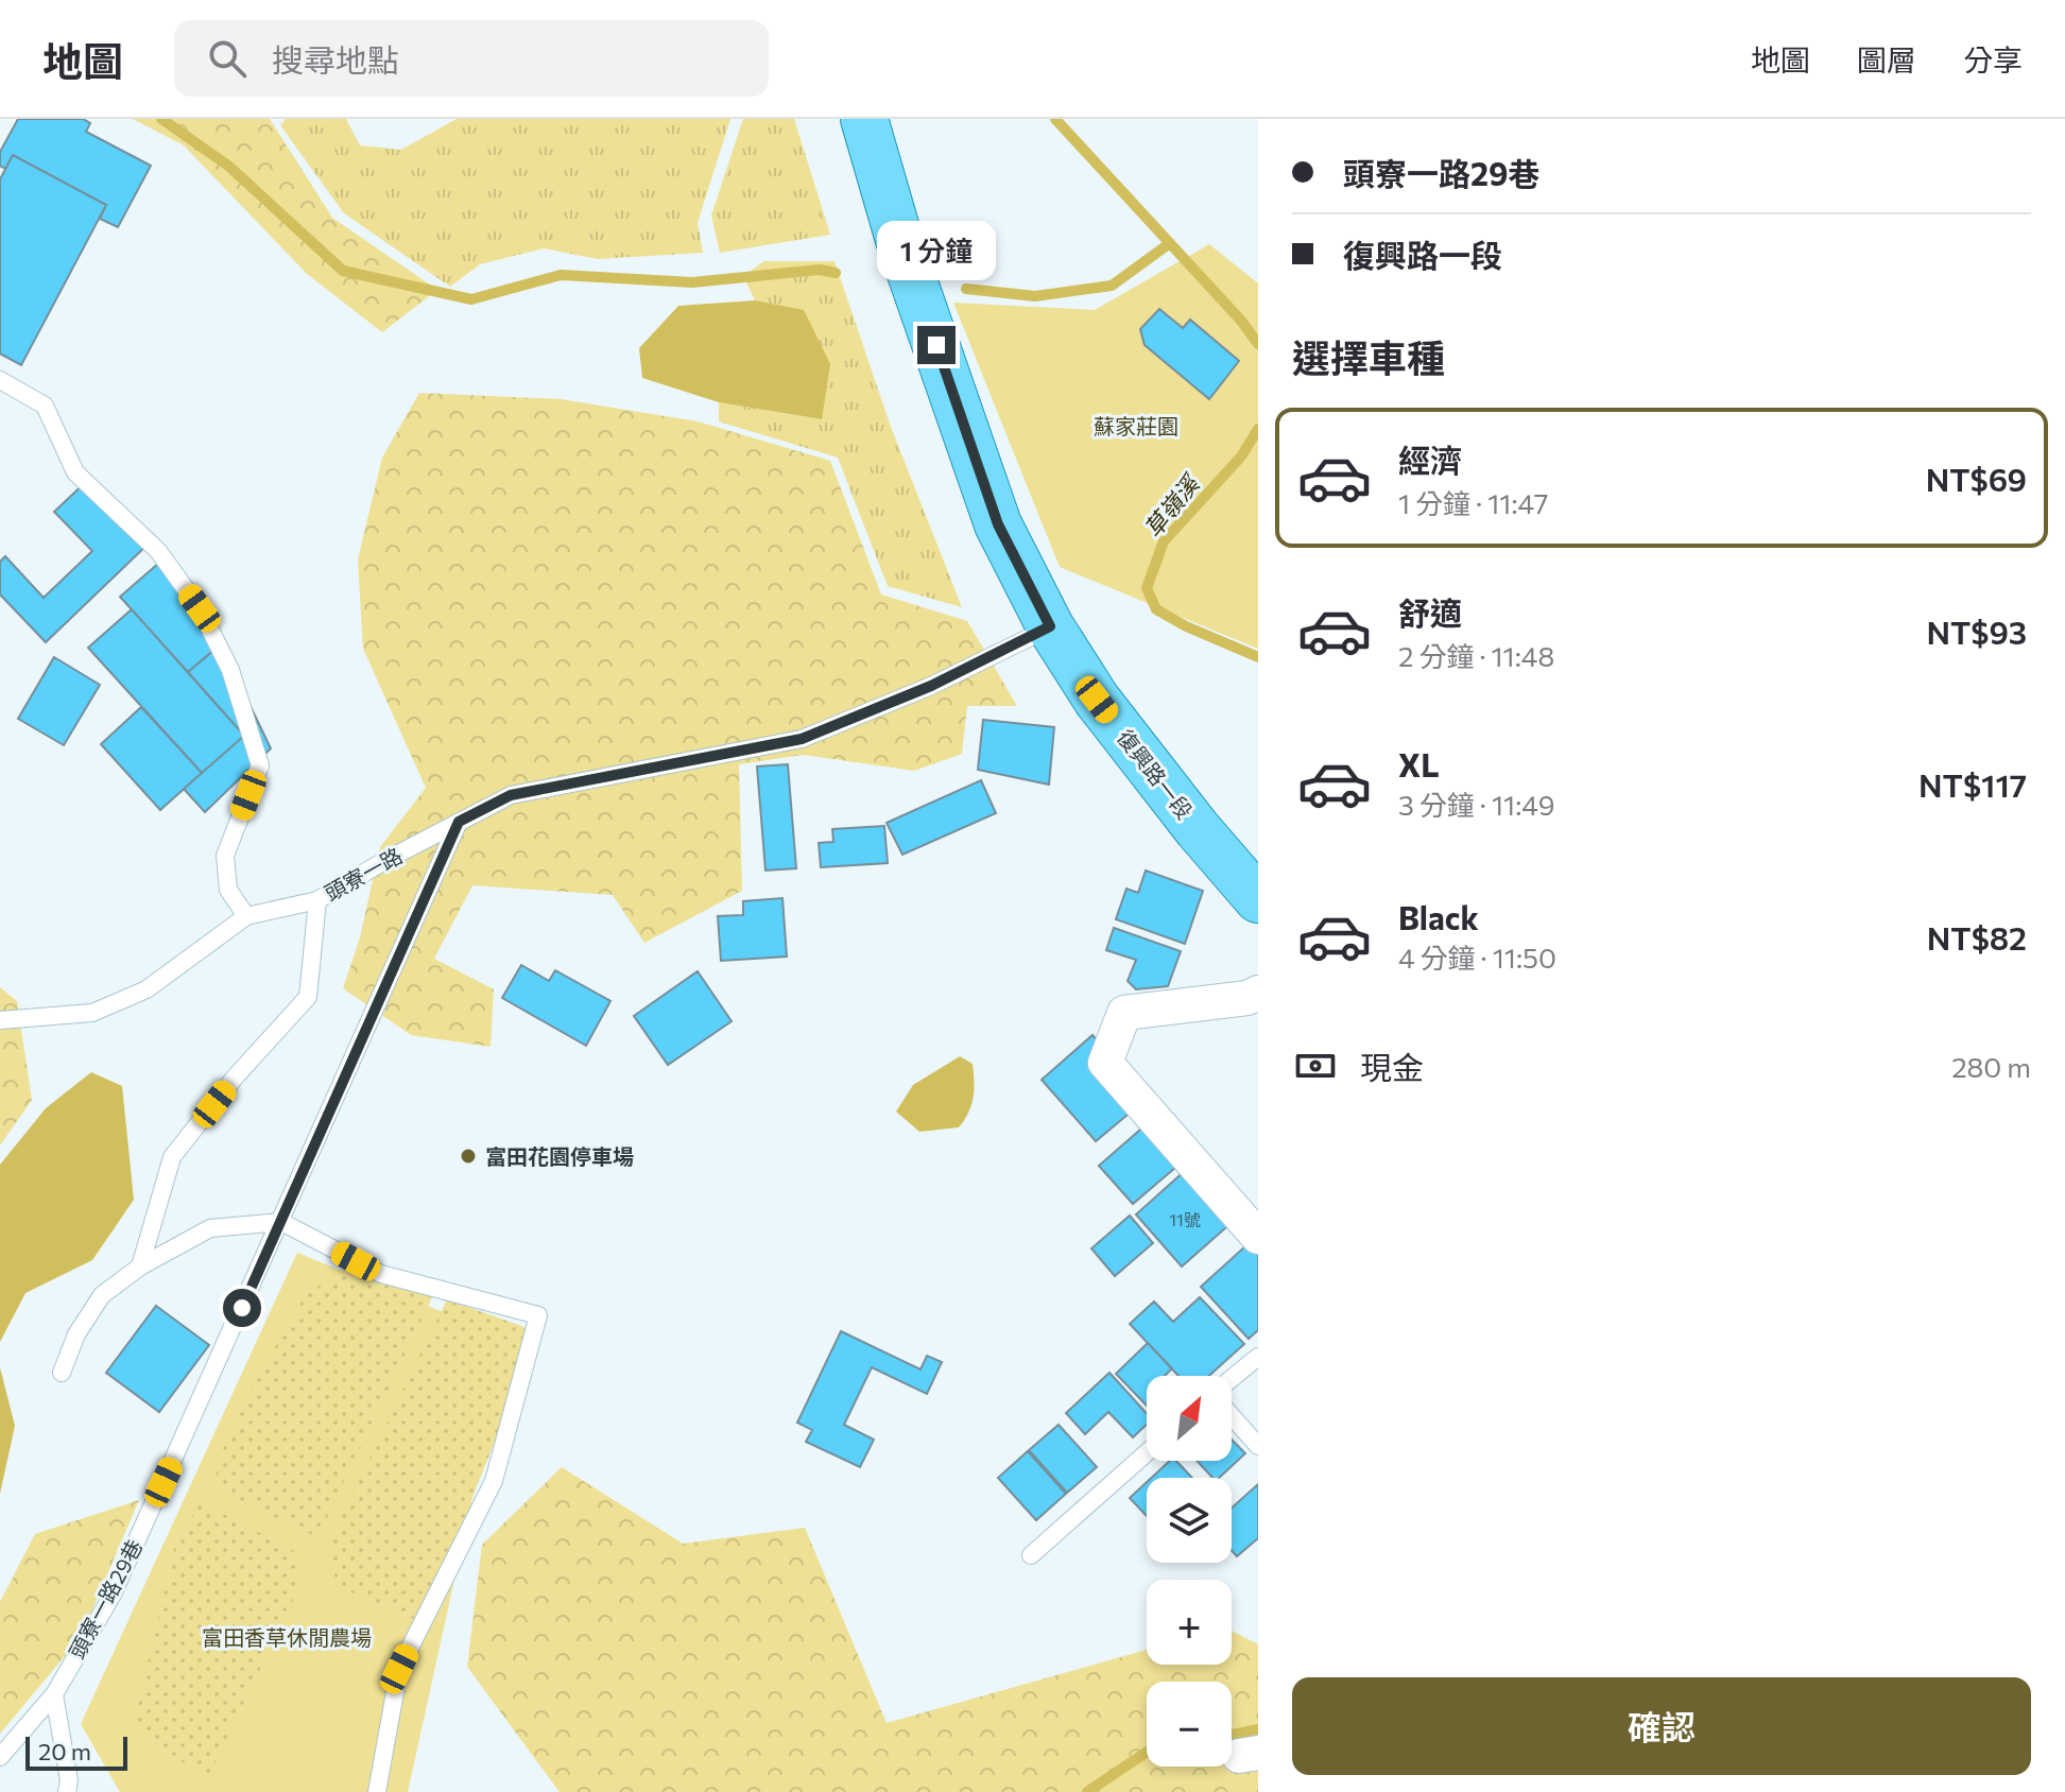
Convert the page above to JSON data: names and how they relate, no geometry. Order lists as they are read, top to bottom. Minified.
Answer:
{"streets":{"main road":["復興路一段"],"lane":["頭寮一路","頭寮一路29巷"]},"crossings":[["復興路一段","頭寮一路"],["頭寮一路","頭寮一路29巷"]],"water":["草嶺溪"],"parks":["蘇家莊園","富田香草休閒農場"],"places":["富田花園停車場"],"house_numbers":["11號"],"scale_bar":"20 m","north":"top right","page":{"header":"地圖","search":"搜尋地點","nav":["地圖","圖層","分享"],"banner":["頭寮一路29巷","復興路一段"],"bubble":"1 分鐘","heading":"選擇車種","list":[{"name":"經濟","note":"1 分鐘 · 11:47","value":"NT$69"},{"name":"舒適","note":"2 分鐘 · 11:48","value":"NT$93"},{"name":"XL","note":"3 分鐘 · 11:49","value":"NT$117"},{"name":"Black","note":"4 分鐘 · 11:50","value":"NT$82"}],"pay":["現金","280 m"],"map_buttons":["+","−"],"buttons":"確認","scale":"20 m"}}
